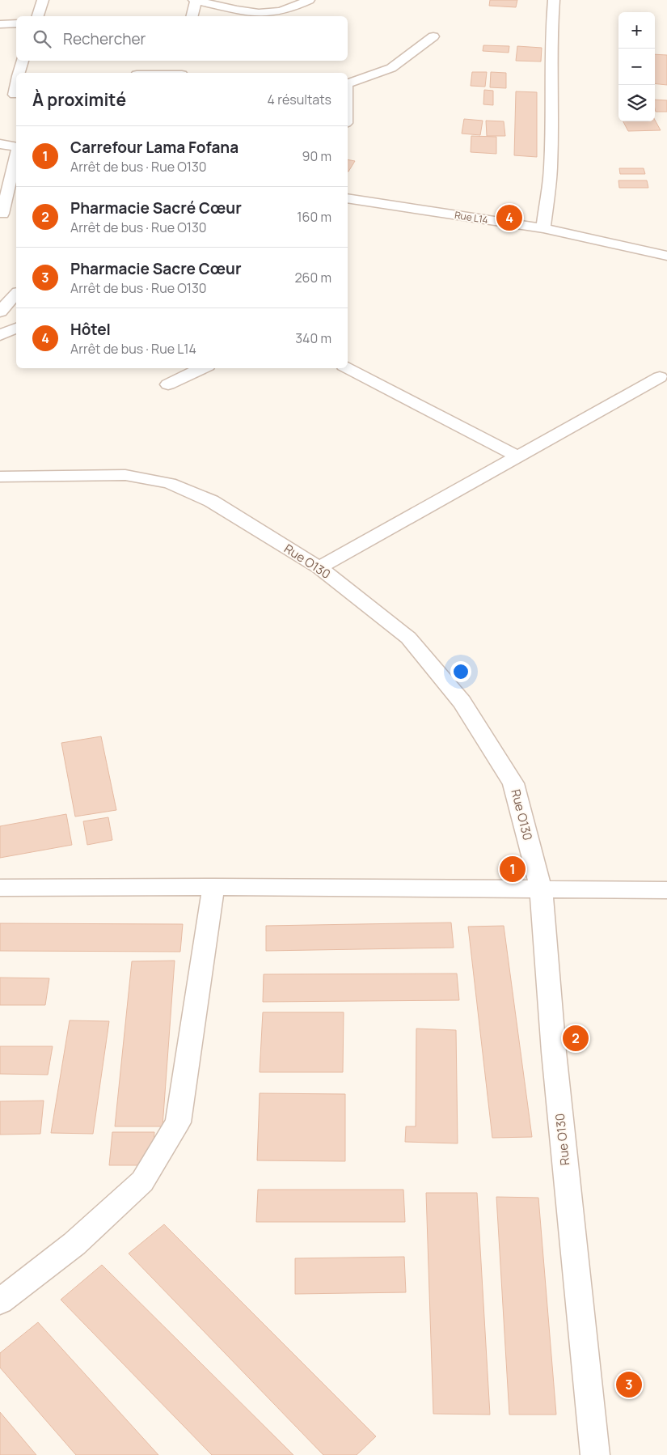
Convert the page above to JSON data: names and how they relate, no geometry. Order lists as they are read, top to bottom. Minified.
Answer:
{"streets":{"street":["Rue L14","Rue O130"]},"page":{"map_buttons":["+","−"],"search":"Rechercher","heading":["À proximité","4 résultats"],"list":[{"mark":"1","name":"Carrefour Lama Fofana","note":"Arrêt de bus · Rue O130","value":"90 m"},{"mark":"2","name":"Pharmacie Sacré Cœur","note":"Arrêt de bus · Rue O130","value":"160 m"},{"mark":"3","name":"Pharmacie Sacre Cœur","note":"Arrêt de bus · Rue O130","value":"260 m"},{"mark":"4","name":"Hôtel","note":"Arrêt de bus · Rue L14","value":"340 m"}],"pins":["4","1","2","3"]}}
